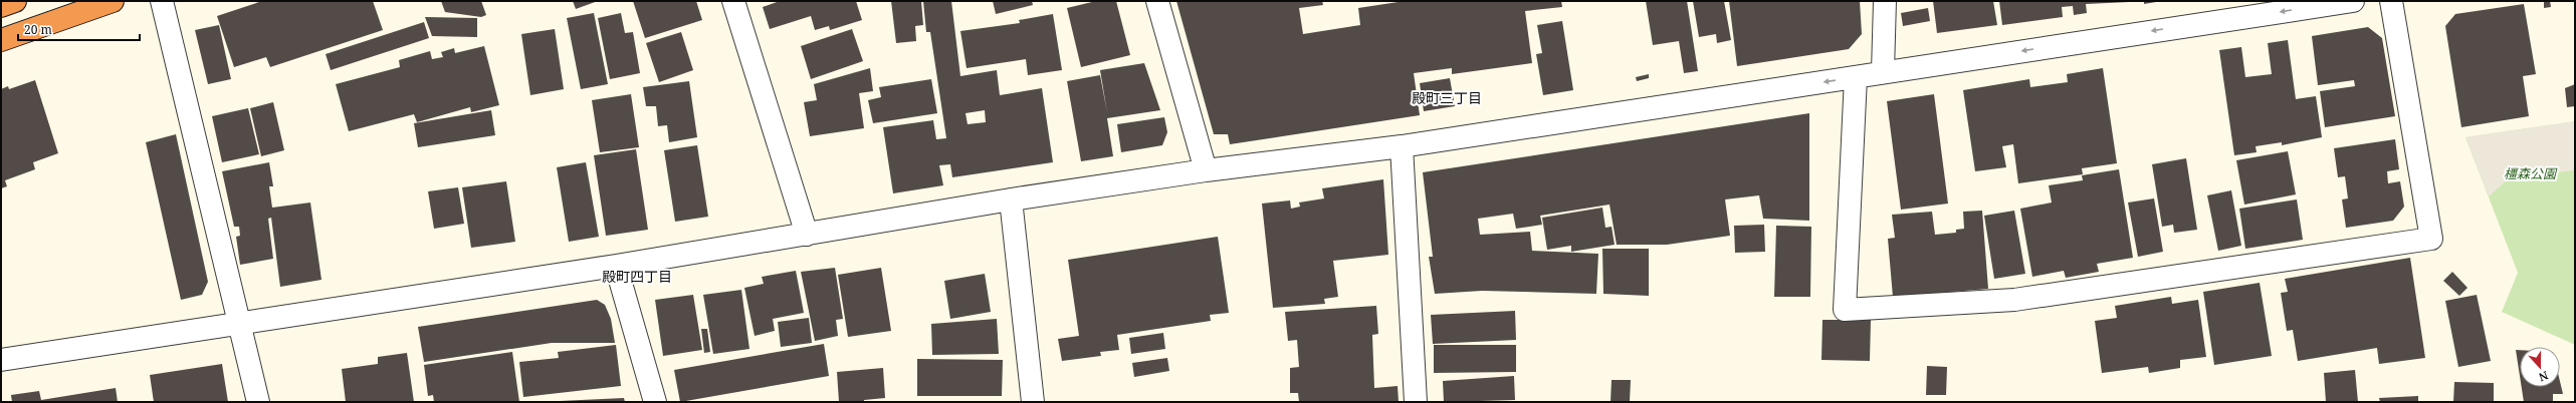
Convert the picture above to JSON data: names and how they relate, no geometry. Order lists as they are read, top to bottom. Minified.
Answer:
{"districts":["殿町三丁目","殿町四丁目"],"parks":["橿森公園"],"scale_bar":"20 m","north":"bottom"}
